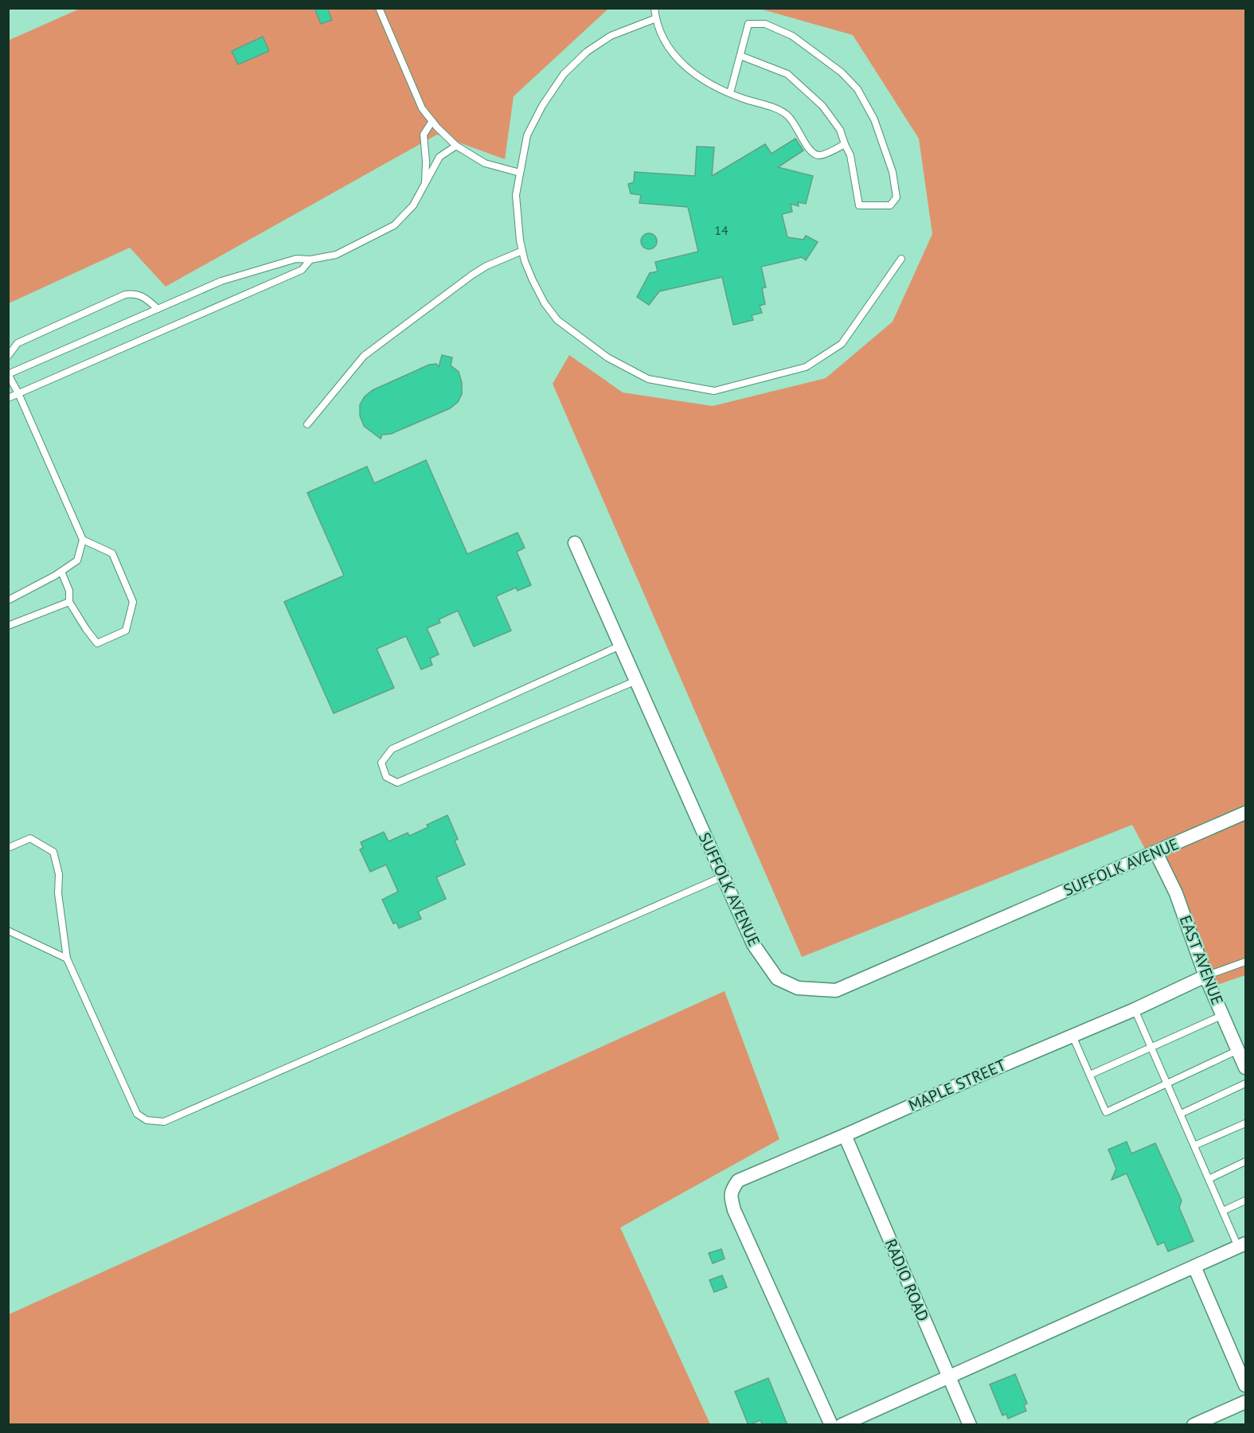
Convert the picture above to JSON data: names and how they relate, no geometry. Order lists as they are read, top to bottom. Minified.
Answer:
{"streets":{"street":["SUFFOLK AVENUE","EAST AVENUE","MAPLE STREET","RADIO ROAD"]},"crossings":[["SUFFOLK AVENUE","EAST AVENUE"],["EAST AVENUE","MAPLE STREET"],["MAPLE STREET","RADIO ROAD"]],"house_numbers":["14"]}
